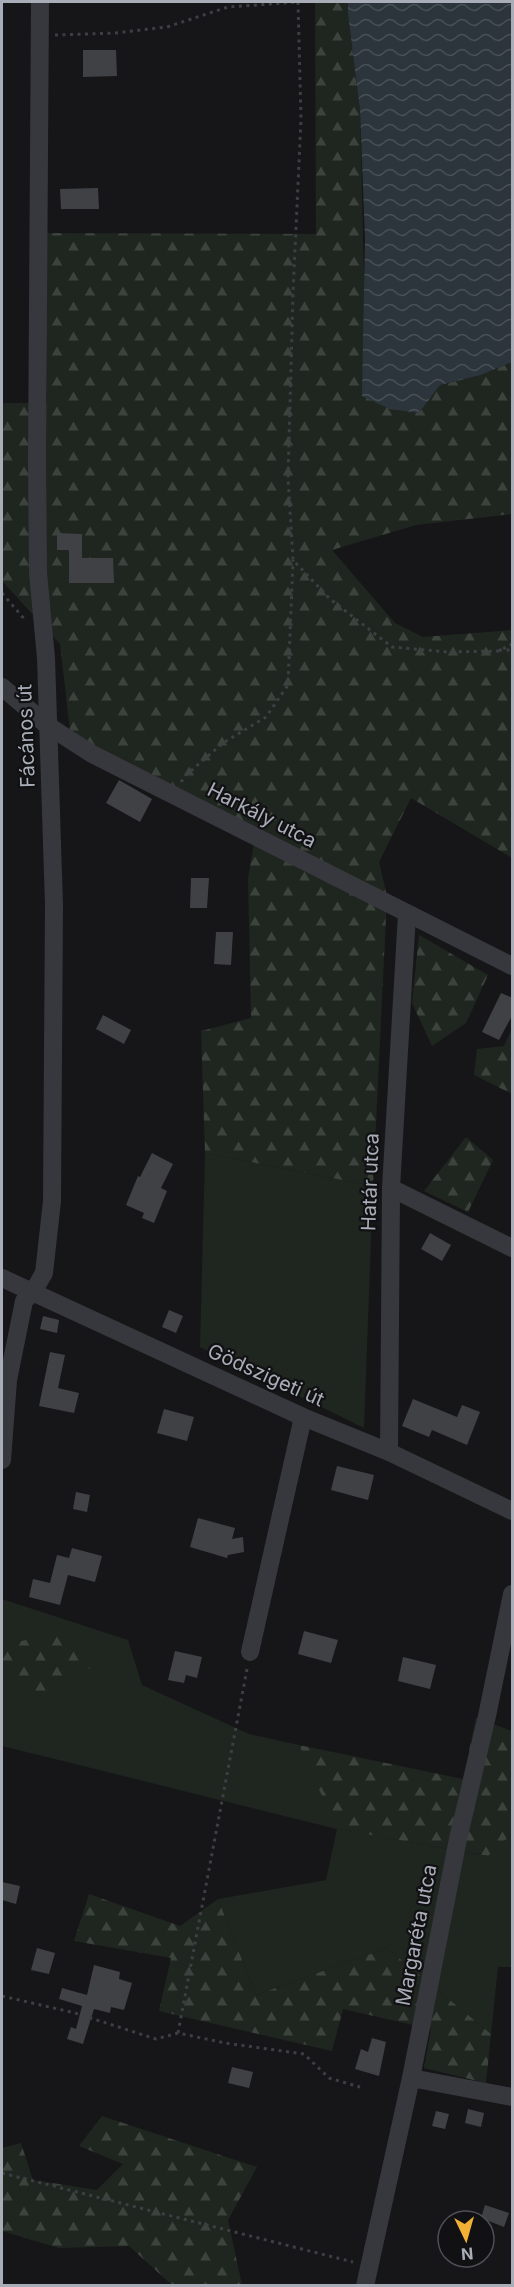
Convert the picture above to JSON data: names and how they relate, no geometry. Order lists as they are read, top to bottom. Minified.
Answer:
{"streets":{"street":["Fácános út","Harkály utca","Határ utca","Gödszigeti út","Margaréta utca"]},"crossings":[["Fácános út","Harkály utca"],["Fácános út","Gödszigeti út"],["Harkály utca","Határ utca"],["Határ utca","Gödszigeti út"]],"north":"bottom"}
